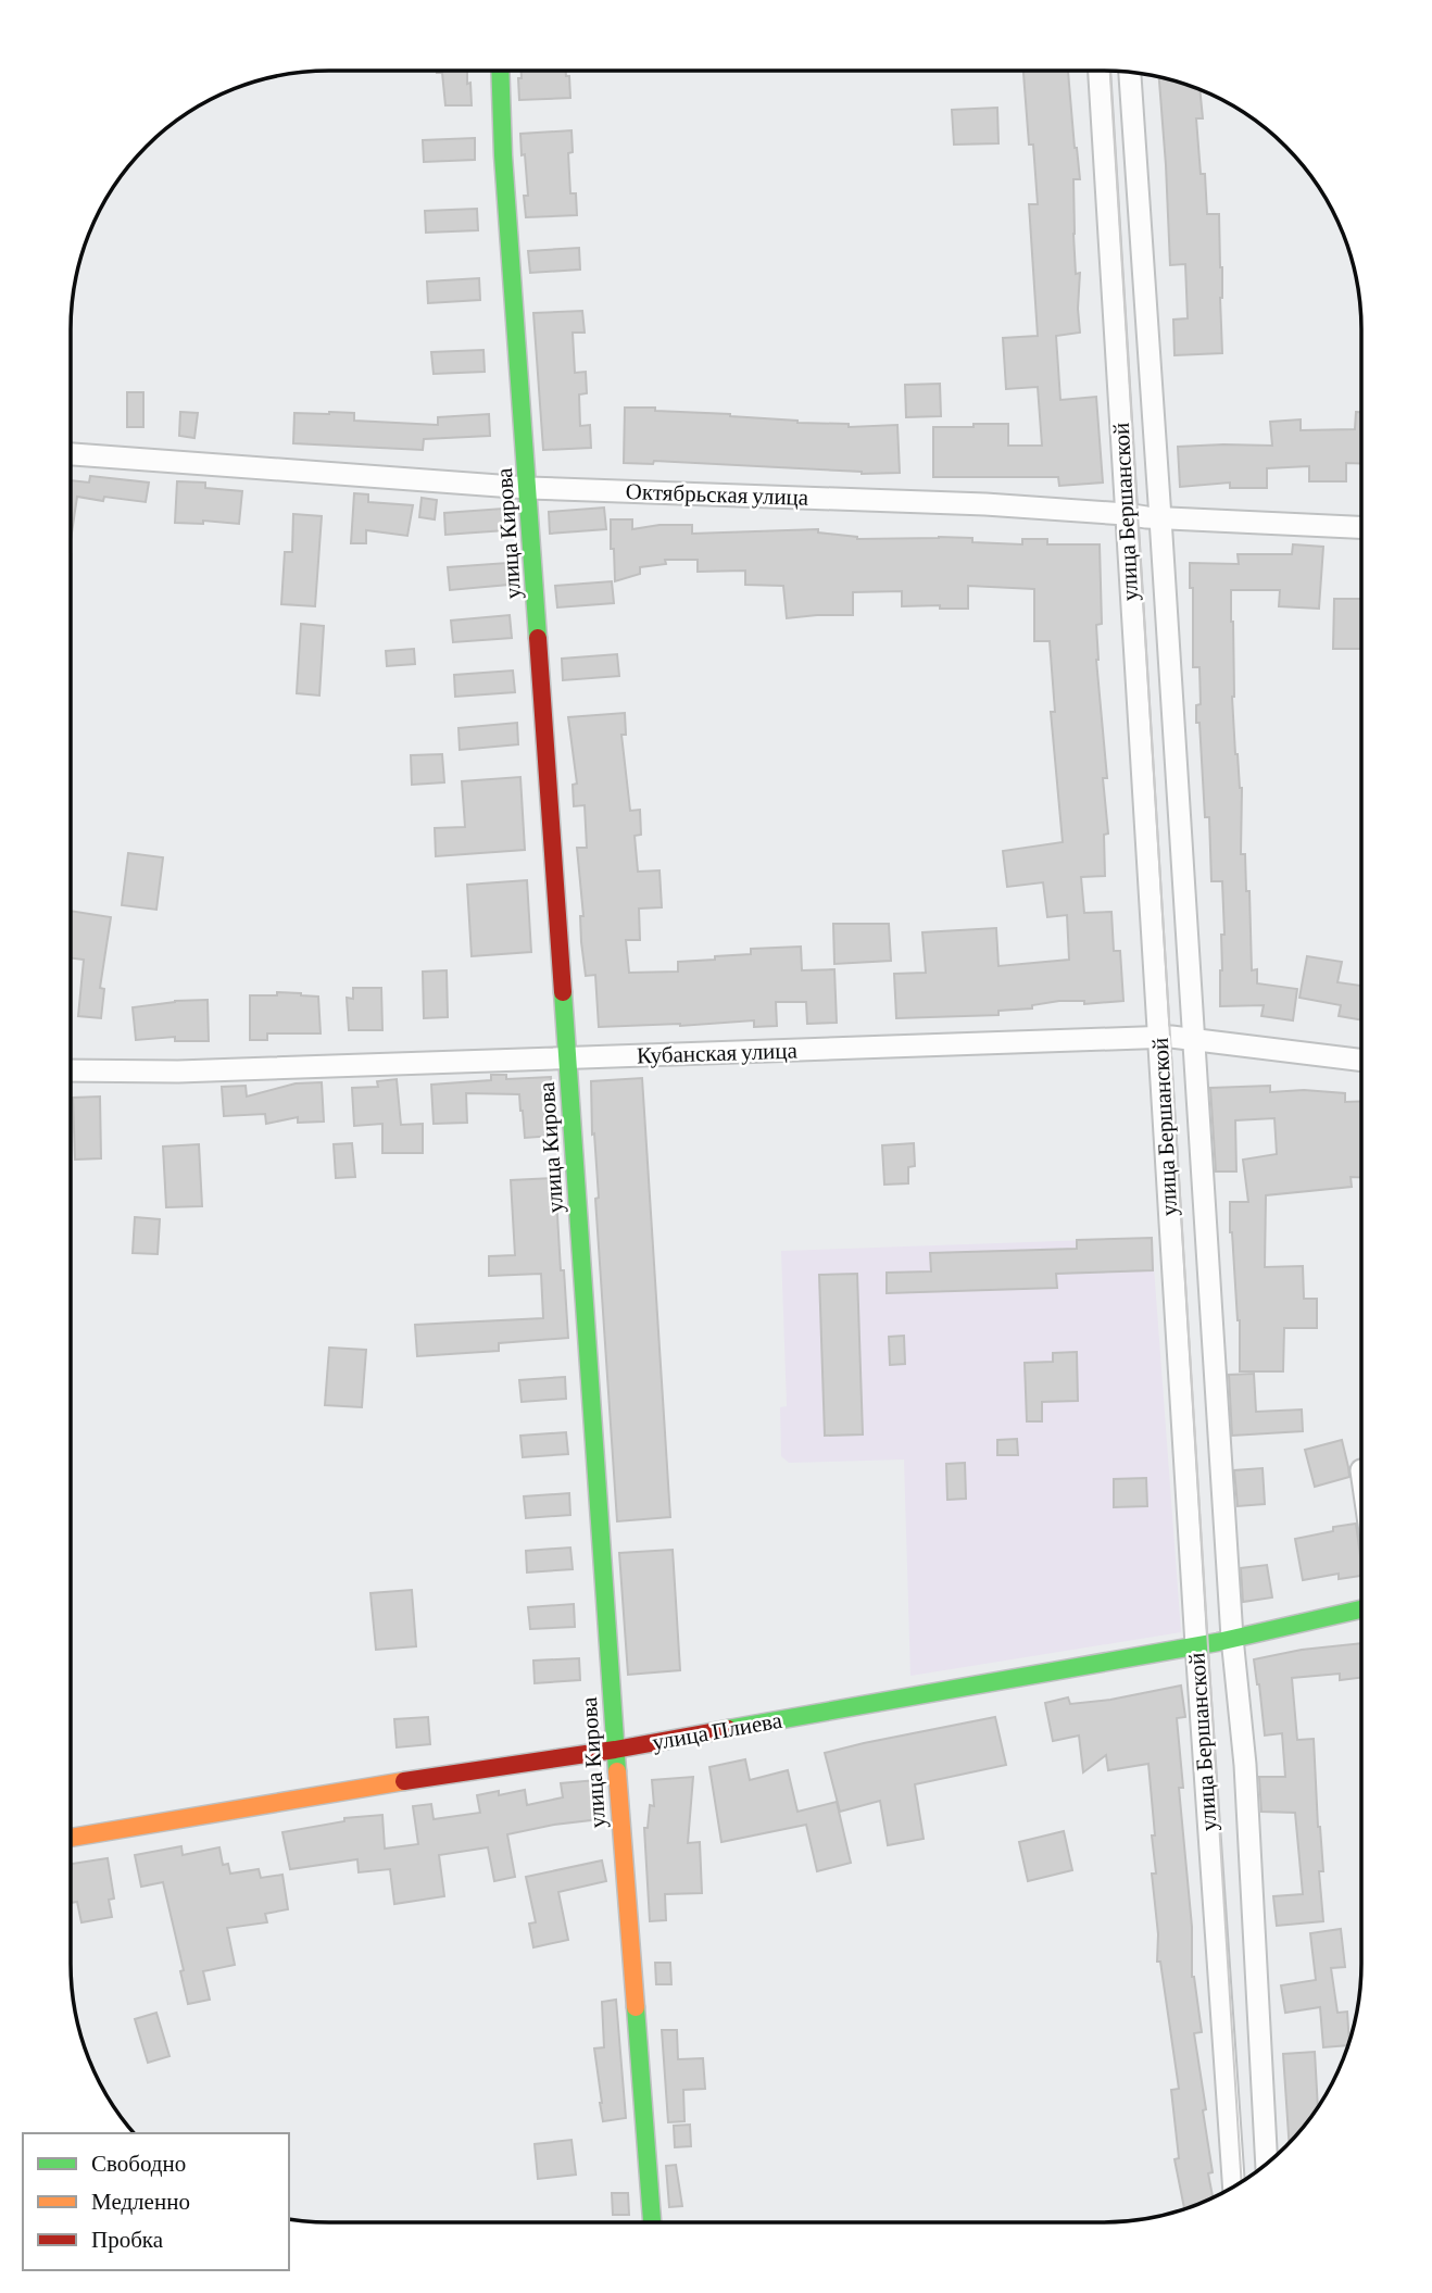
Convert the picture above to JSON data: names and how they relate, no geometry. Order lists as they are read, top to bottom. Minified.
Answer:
{"streets":{"street":["Октябрьская улица","улица Бершанской","улица Кирова","Кубанская улица","улица Плиева"]},"crossings":[["Октябрьская улица","улица Бершанской"],["Октябрьская улица","улица Кирова"],["улица Бершанской","Кубанская улица"],["улица Бершанской","улица Плиева"],["улица Кирова","Кубанская улица"],["улица Кирова","улица Плиева"]],"legend":["Свободно","Медленно","Пробка"]}
